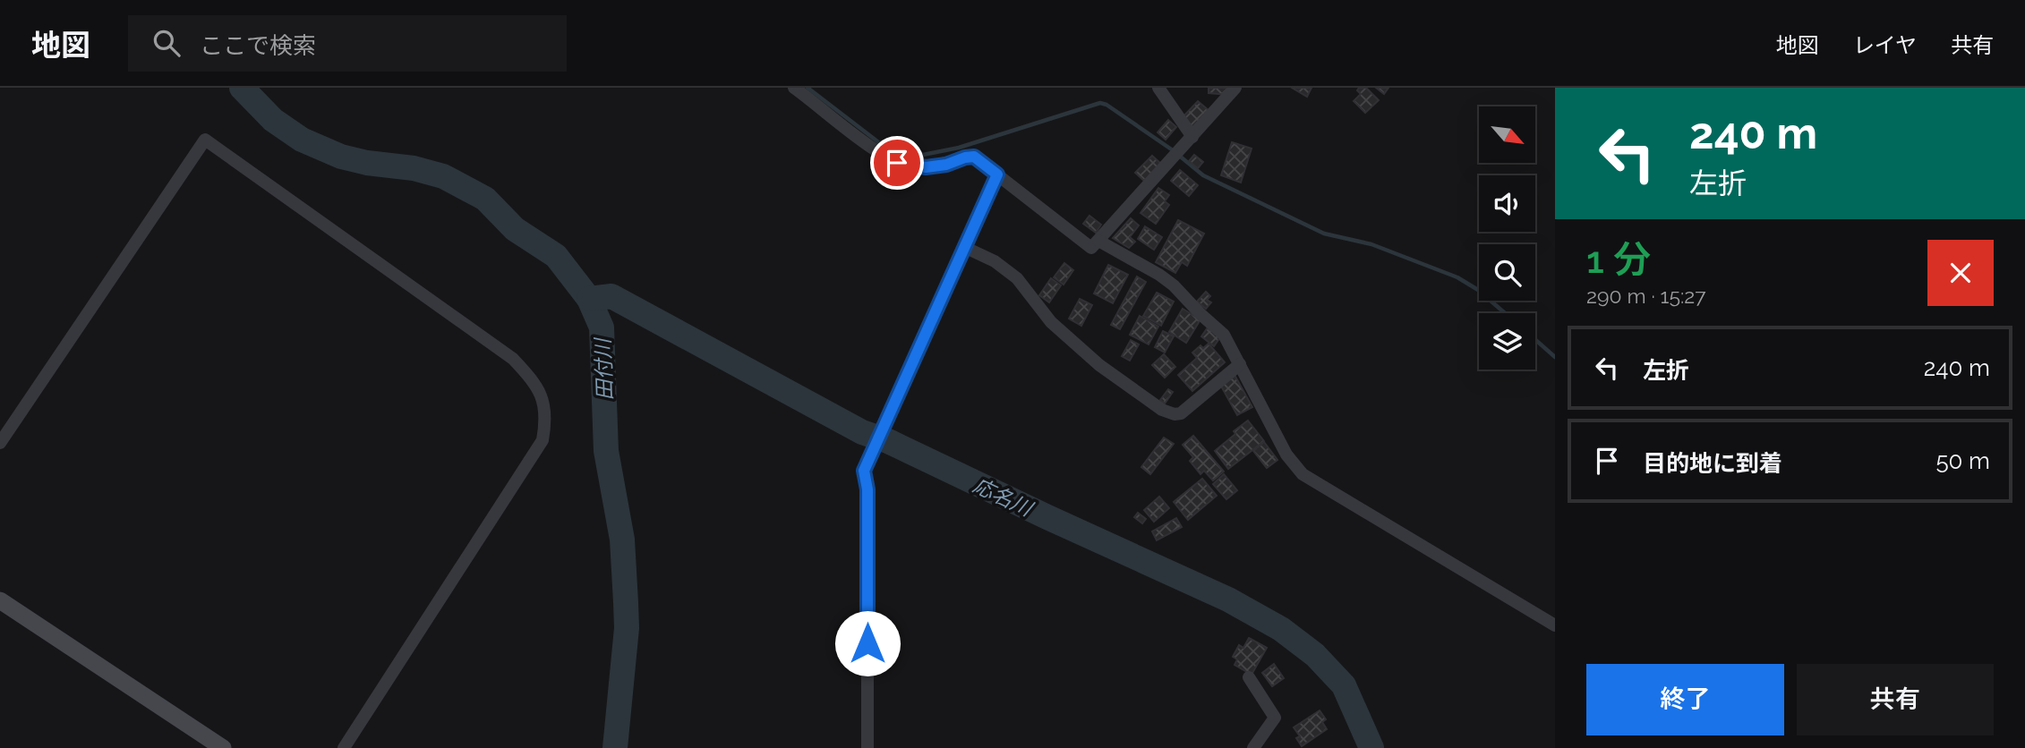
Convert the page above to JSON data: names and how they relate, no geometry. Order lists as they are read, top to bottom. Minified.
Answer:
{"water":["田付川","応名川"],"north":"bottom right","page":{"header":"地図","search":"ここで検索","nav":["地図","レイヤ","共有"],"turn":["240 m","左折"],"heading":["1 分","290 m · 15:27"],"list":[{"name":"左折","value":"240 m"},{"name":"目的地に到着","value":"50 m"}],"buttons":["終了","共有"]}}
